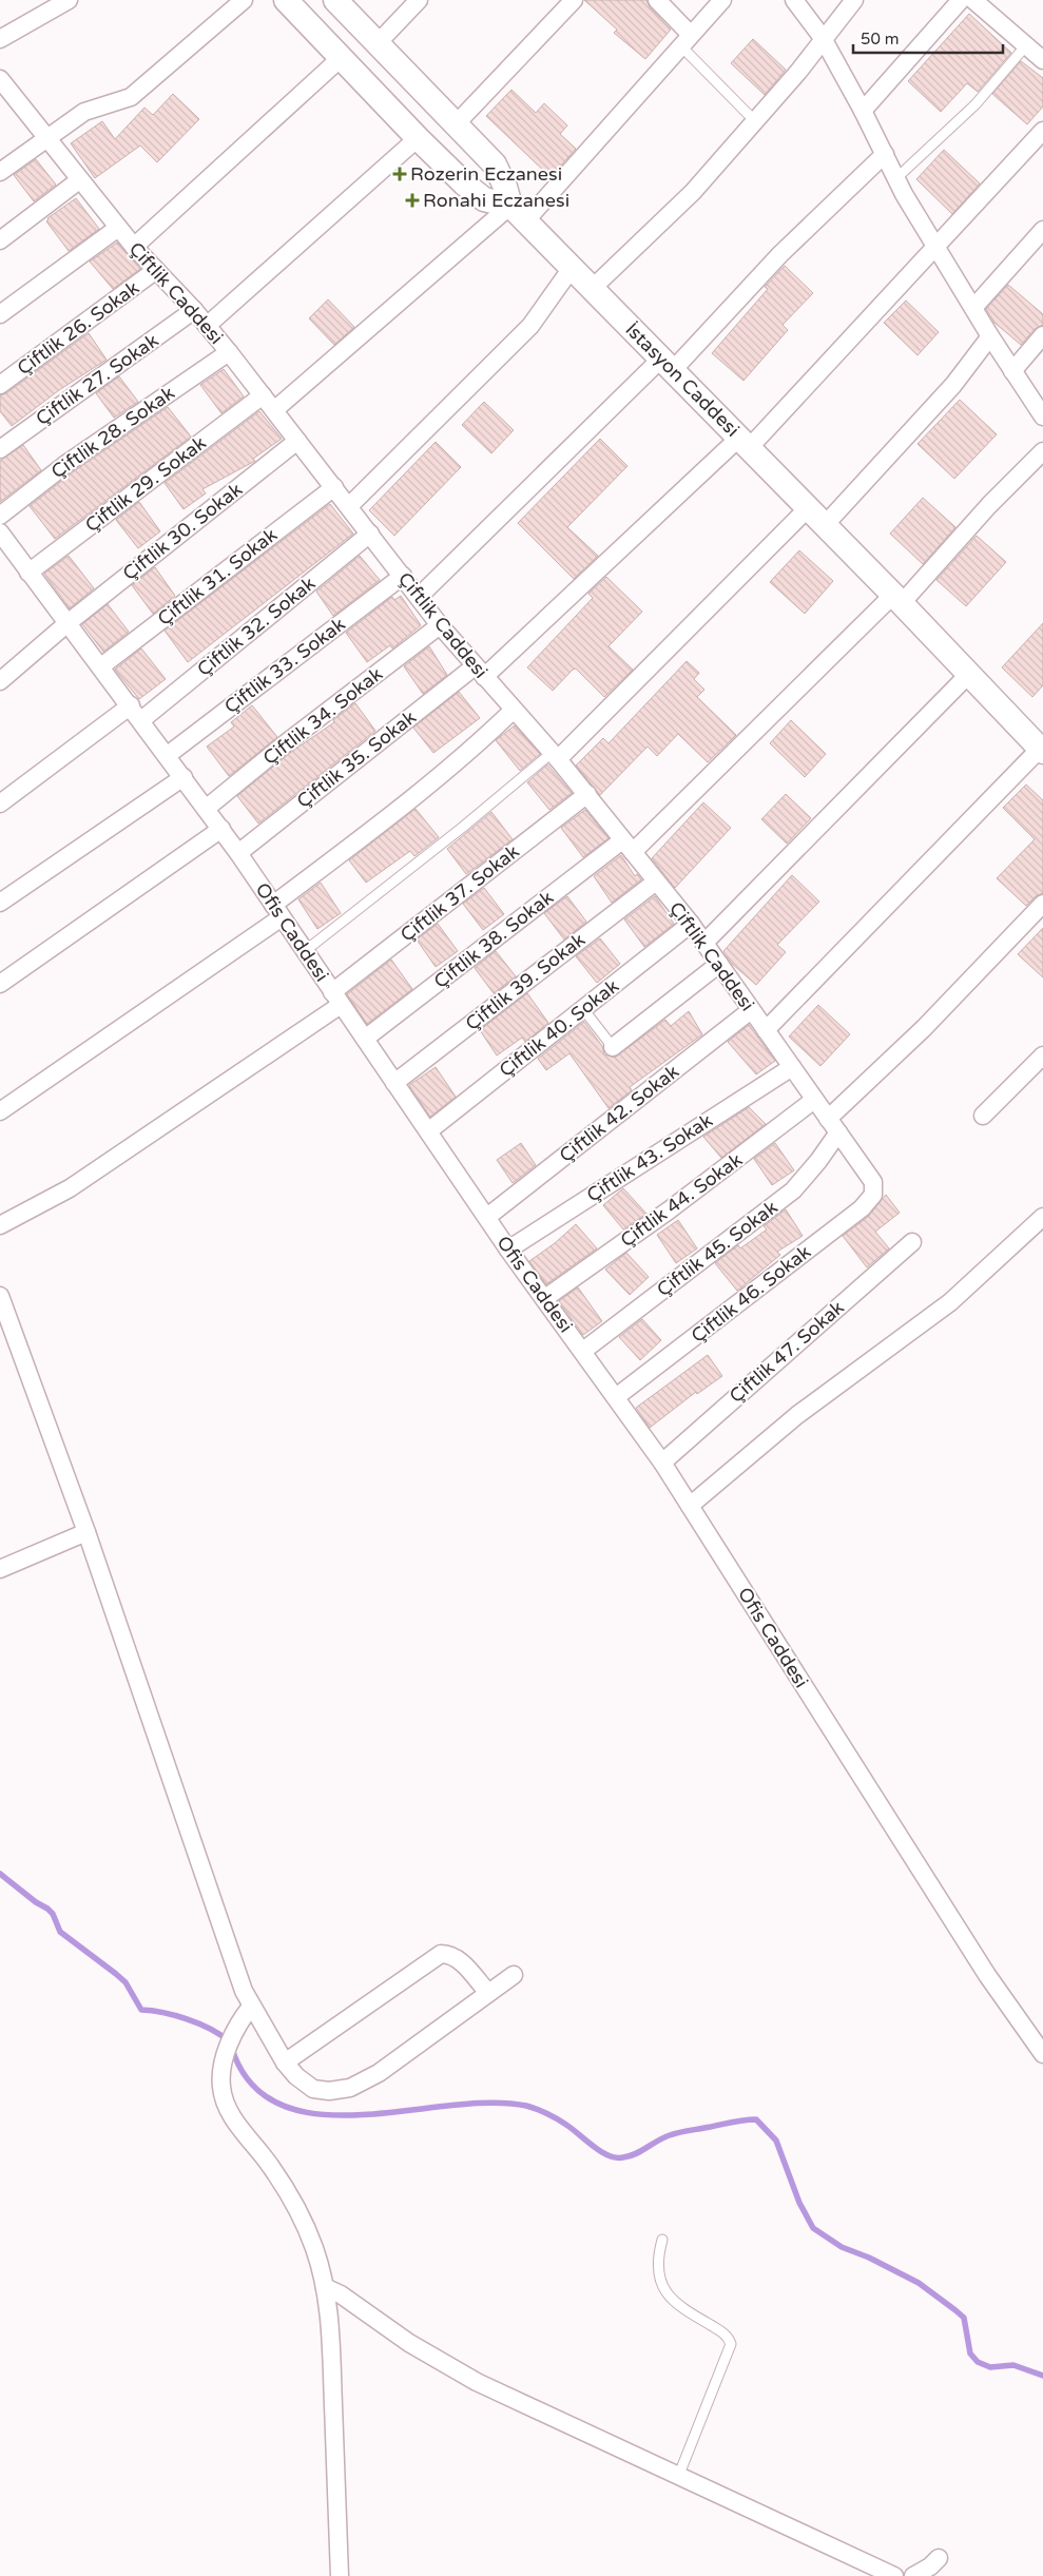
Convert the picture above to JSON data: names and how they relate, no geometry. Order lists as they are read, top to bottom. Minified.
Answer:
{"streets":{"main road":["İstasyon Caddesi"],"street":["Çiftlik Caddesi","Çiftlik 26. Sokak","Çiftlik 27. Sokak","Çiftlik 28. Sokak","Çiftlik 29. Sokak","Çiftlik 30. Sokak","Çiftlik 31. Sokak","Çiftlik 32. Sokak","Çiftlik 33. Sokak","Çiftlik 34. Sokak","Çiftlik 35. Sokak","Çiftlik 37. Sokak","Ofis Caddesi","Çiftlik 38. Sokak","Çiftlik 39. Sokak","Çiftlik 40. Sokak","Çiftlik 42. Sokak","Çiftlik 43. Sokak","Çiftlik 44. Sokak","Çiftlik 45. Sokak","Çiftlik 46. Sokak","Çiftlik 47. Sokak"]},"crossings":[["Çiftlik Caddesi","Çiftlik 26. Sokak"],["Çiftlik Caddesi","Çiftlik 27. Sokak"],["Çiftlik Caddesi","Çiftlik 28. Sokak"],["Çiftlik Caddesi","Çiftlik 29. Sokak"],["Çiftlik Caddesi","Çiftlik 30. Sokak"],["Çiftlik Caddesi","Çiftlik 31. Sokak"],["Çiftlik Caddesi","Çiftlik 32. Sokak"],["Çiftlik Caddesi","Çiftlik 33. Sokak"],["Çiftlik Caddesi","Çiftlik 34. Sokak"],["Çiftlik Caddesi","Çiftlik 35. Sokak"],["Çiftlik Caddesi","Çiftlik 37. Sokak"],["Çiftlik Caddesi","Çiftlik 38. Sokak"],["Çiftlik Caddesi","Çiftlik 39. Sokak"],["Çiftlik Caddesi","Çiftlik 40. Sokak"],["Çiftlik Caddesi","Çiftlik 42. Sokak"],["Çiftlik Caddesi","Çiftlik 43. Sokak"],["Çiftlik Caddesi","Çiftlik 44. Sokak"],["Çiftlik Caddesi","Çiftlik 45. Sokak"],["Çiftlik Caddesi","Çiftlik 46. Sokak"],["İstasyon Caddesi","Çiftlik 35. Sokak"],["İstasyon Caddesi","Çiftlik 38. Sokak"],["Çiftlik 29. Sokak","Ofis Caddesi"],["Çiftlik 30. Sokak","Ofis Caddesi"],["Çiftlik 31. Sokak","Ofis Caddesi"],["Çiftlik 32. Sokak","Ofis Caddesi"],["Çiftlik 33. Sokak","Ofis Caddesi"],["Çiftlik 34. Sokak","Ofis Caddesi"],["Çiftlik 35. Sokak","Ofis Caddesi"],["Çiftlik 37. Sokak","Ofis Caddesi"],["Ofis Caddesi","Çiftlik 38. Sokak"],["Ofis Caddesi","Çiftlik 39. Sokak"],["Ofis Caddesi","Çiftlik 40. Sokak"],["Ofis Caddesi","Çiftlik 42. Sokak"],["Ofis Caddesi","Çiftlik 43. Sokak"],["Ofis Caddesi","Çiftlik 44. Sokak"],["Ofis Caddesi","Çiftlik 45. Sokak"],["Ofis Caddesi","Çiftlik 46. Sokak"],["Ofis Caddesi","Çiftlik 47. Sokak"]],"places":{"health":["Rozerin Eczanesi","Ronahi Eczanesi"]},"scale_bar":"50 m"}
